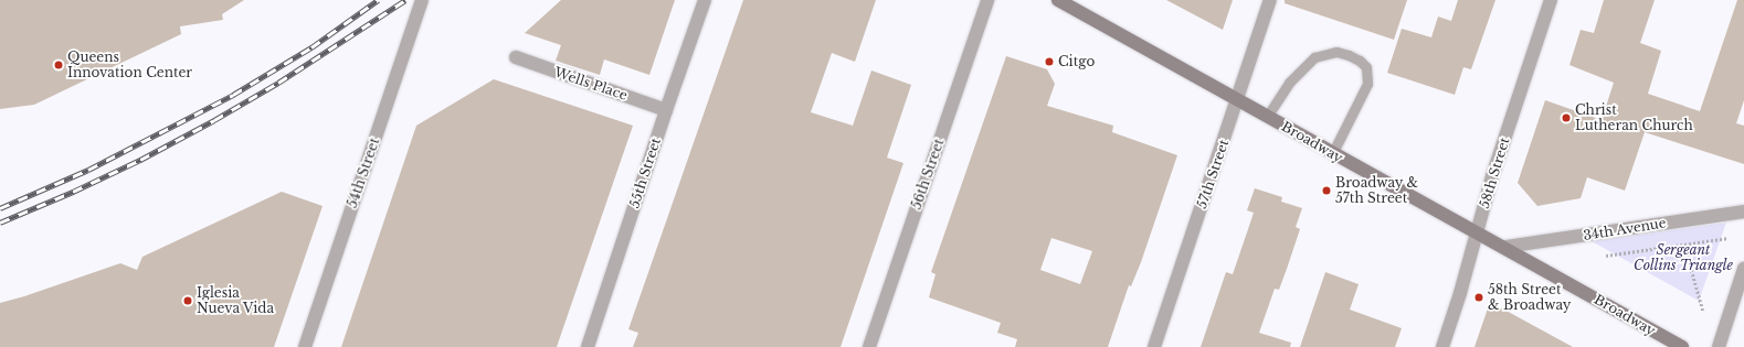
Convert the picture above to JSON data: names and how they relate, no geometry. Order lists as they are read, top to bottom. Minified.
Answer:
{"streets":{"main road":["Broadway"],"street":["Wells Place","54th Street","55th Street","58th Street","56th Street","57th Street","34th Avenue"]},"crossings":[["Wells Place","55th Street"],["Broadway","58th Street"],["Broadway","57th Street"],["Broadway","34th Avenue"]],"parks":["Sergeant Collins Triangle"],"places":["Citgo","Queens Innovation Center","Christ Lutheran Church","Broadway & 57th Street","58th Street & Broadway","Iglesia Nueva Vida"]}
